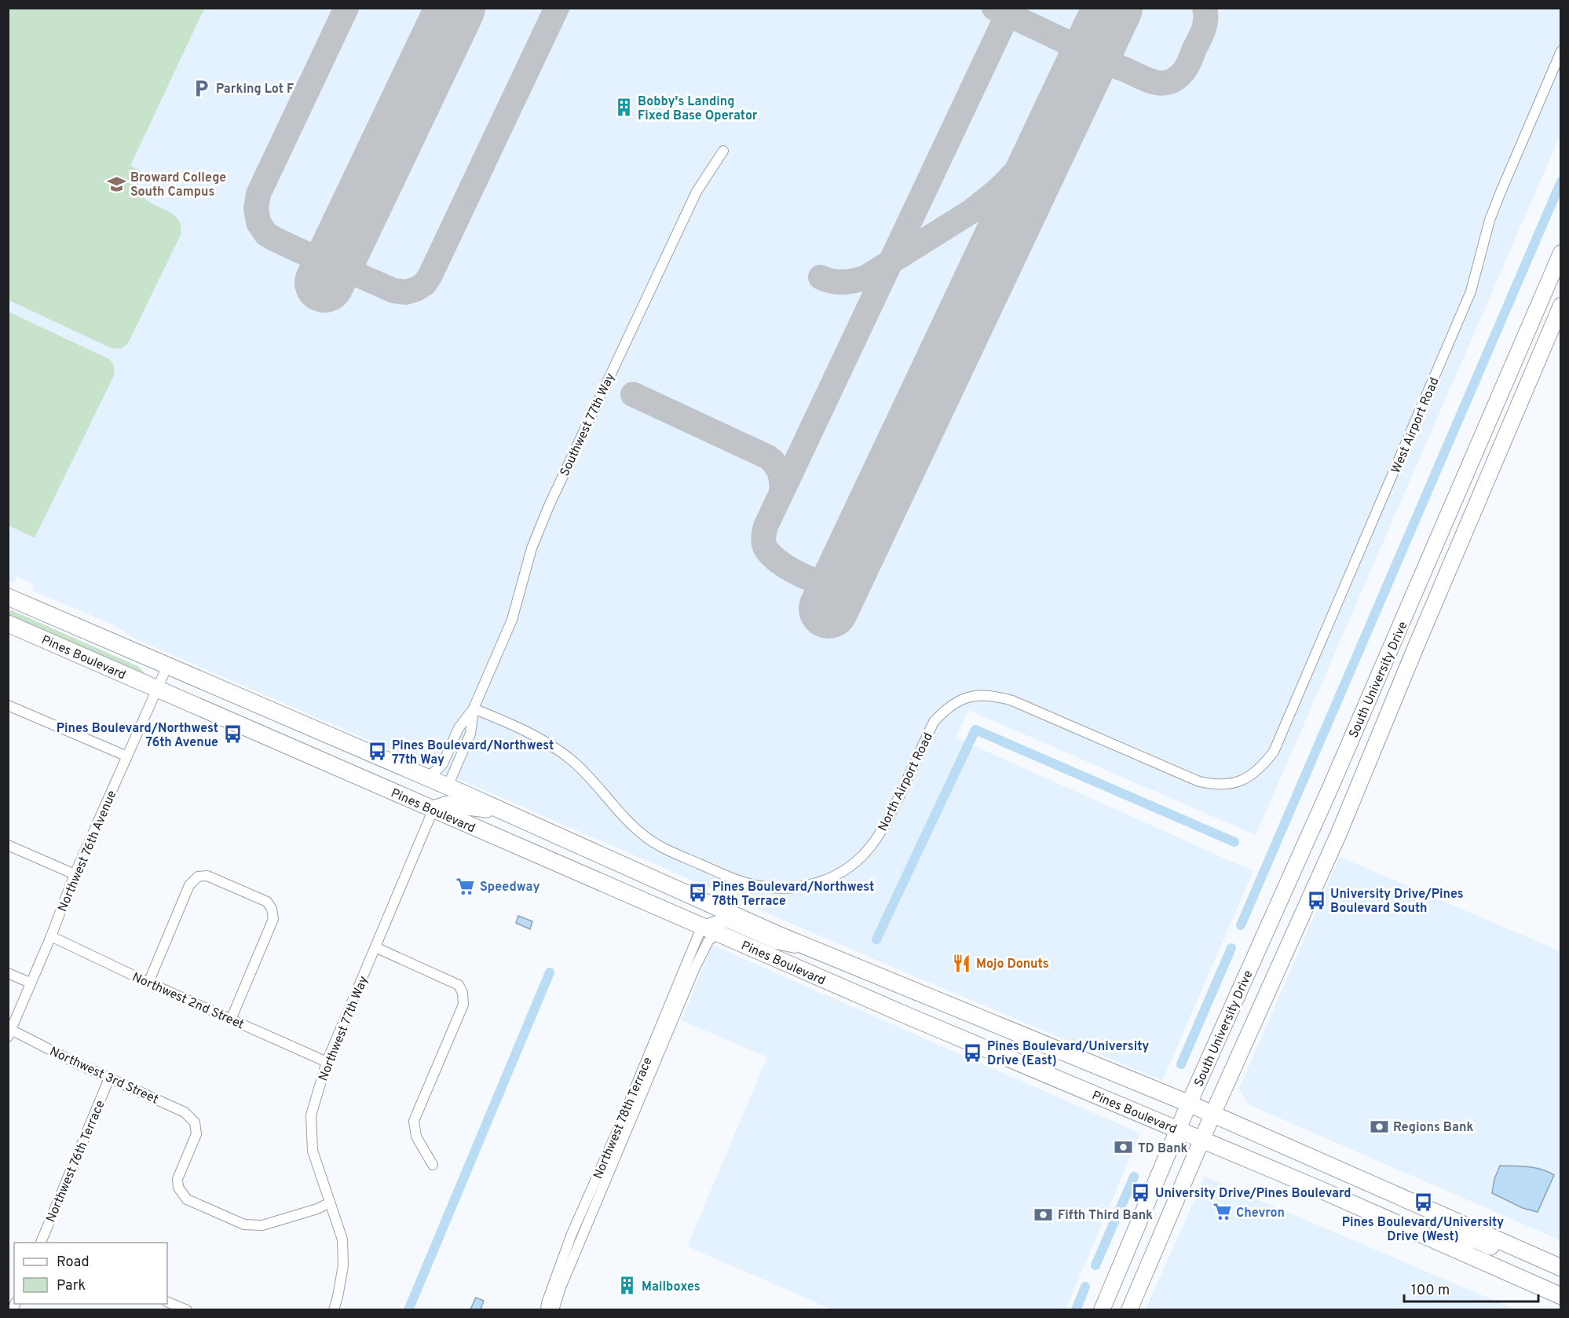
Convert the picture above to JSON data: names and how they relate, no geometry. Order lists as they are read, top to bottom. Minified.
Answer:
{"streets":{"highway":["Pines Boulevard"],"main road":["South University Drive"],"street":["Southwest 77th Way","West Airport Road","North Airport Road","Northwest 76th Avenue","Northwest 2nd Street","Northwest 77th Way","Northwest 3rd Street","Northwest 78th Terrace","Northwest 76th Terrace"]},"crossings":[["Southwest 77th Way","Pines Boulevard"],["Southwest 77th Way","North Airport Road"],["West Airport Road","North Airport Road"],["Pines Boulevard","South University Drive"],["Pines Boulevard","Northwest 76th Avenue"],["Pines Boulevard","Northwest 77th Way"],["Pines Boulevard","Northwest 78th Terrace"],["Northwest 76th Avenue","Northwest 2nd Street"],["Northwest 76th Avenue","Northwest 3rd Street"],["Northwest 2nd Street","Northwest 77th Way"],["Northwest 77th Way","Northwest 3rd Street"],["Northwest 3rd Street","Northwest 76th Terrace"]],"places":{"parking":["Parking Lot F"],"building":["Bobby's Landing Fixed Base Operator","Mailboxes"],"school or university":["Broward College South Campus"],"bus stop":["Pines Boulevard/Northwest 76th Avenue","Pines Boulevard/Northwest 77th Way","Pines Boulevard/Northwest 78th Terrace","University Drive/Pines Boulevard South","Pines Boulevard/University Drive (East)","University Drive/Pines Boulevard","Pines Boulevard/University Drive (West)"],"supermarket":["Speedway","Chevron"],"restaurant":["Mojo Donuts"],"bank":["Regions Bank","TD Bank","Fifth Third Bank"]},"legend":["Road","Park"],"scale_bar":"100 m"}
